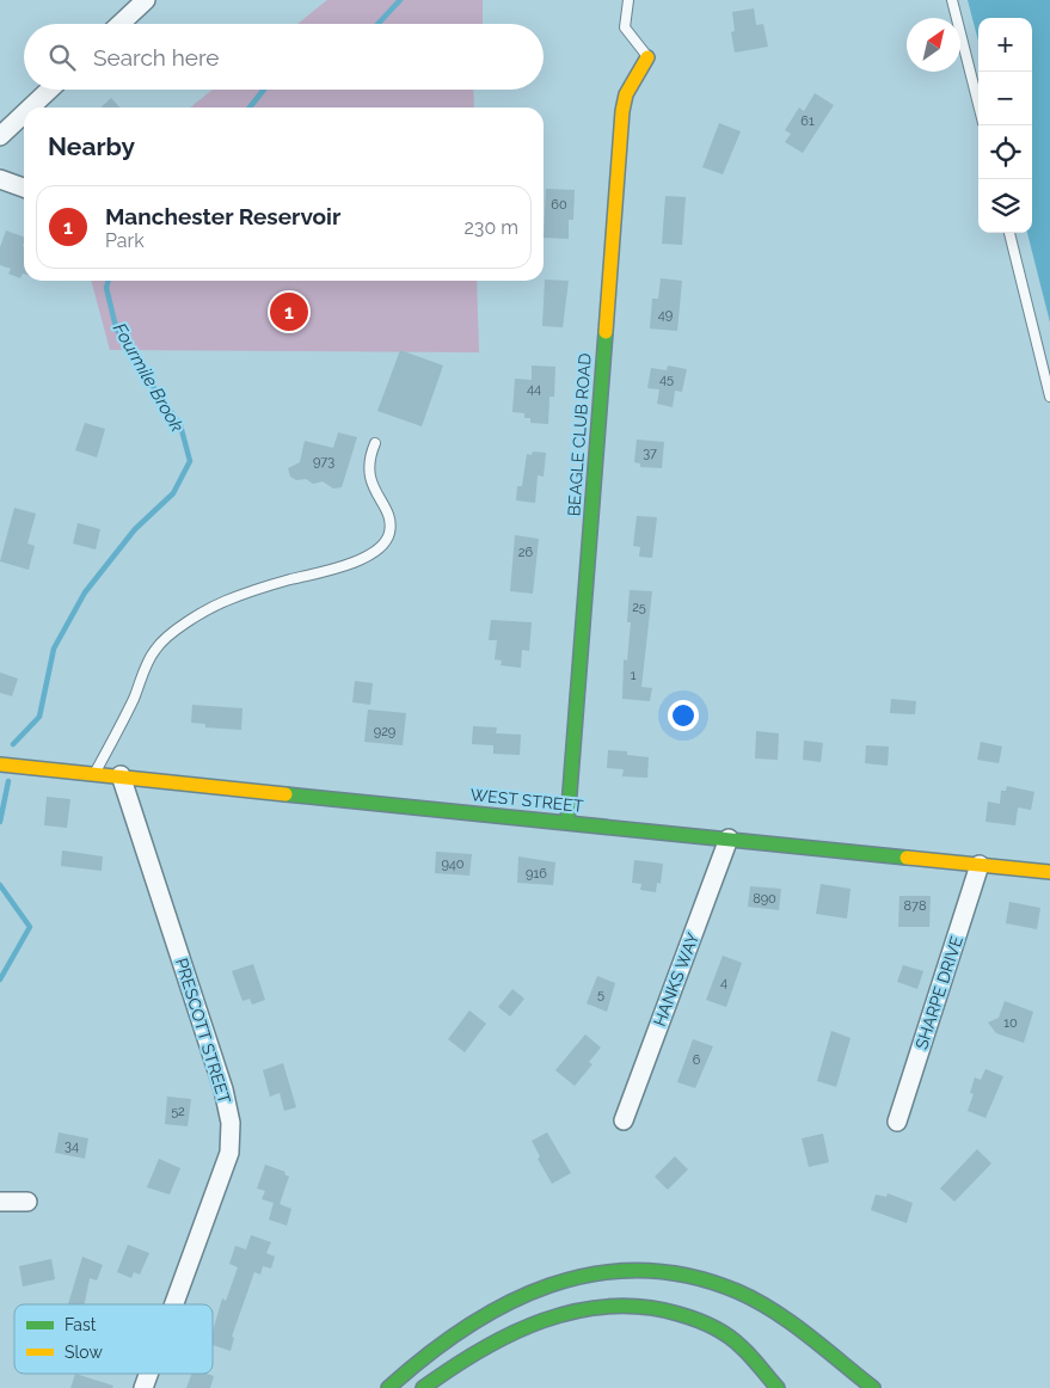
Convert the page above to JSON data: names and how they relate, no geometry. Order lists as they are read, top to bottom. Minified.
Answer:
{"streets":{"main road":["BEAGLE CLUB ROAD","WEST STREET"],"street":["HANKS WAY","SHARPE DRIVE","PRESCOTT STREET"]},"crossings":[["BEAGLE CLUB ROAD","WEST STREET"],["WEST STREET","HANKS WAY"],["WEST STREET","SHARPE DRIVE"],["WEST STREET","PRESCOTT STREET"]],"water":["Fourmile Brook"],"house_numbers":["61","60","49","45","44","37","973","26","25","1","929","940","916","890","878","4","5","10","6","52","34"],"legend":["Fast","Slow"],"north":"top right","page":{"map_buttons":["+","−"],"search":"Search here","heading":"Nearby","list":[{"mark":"1","name":"Manchester Reservoir","note":"Park","value":"230 m"}],"pins":"1"}}
